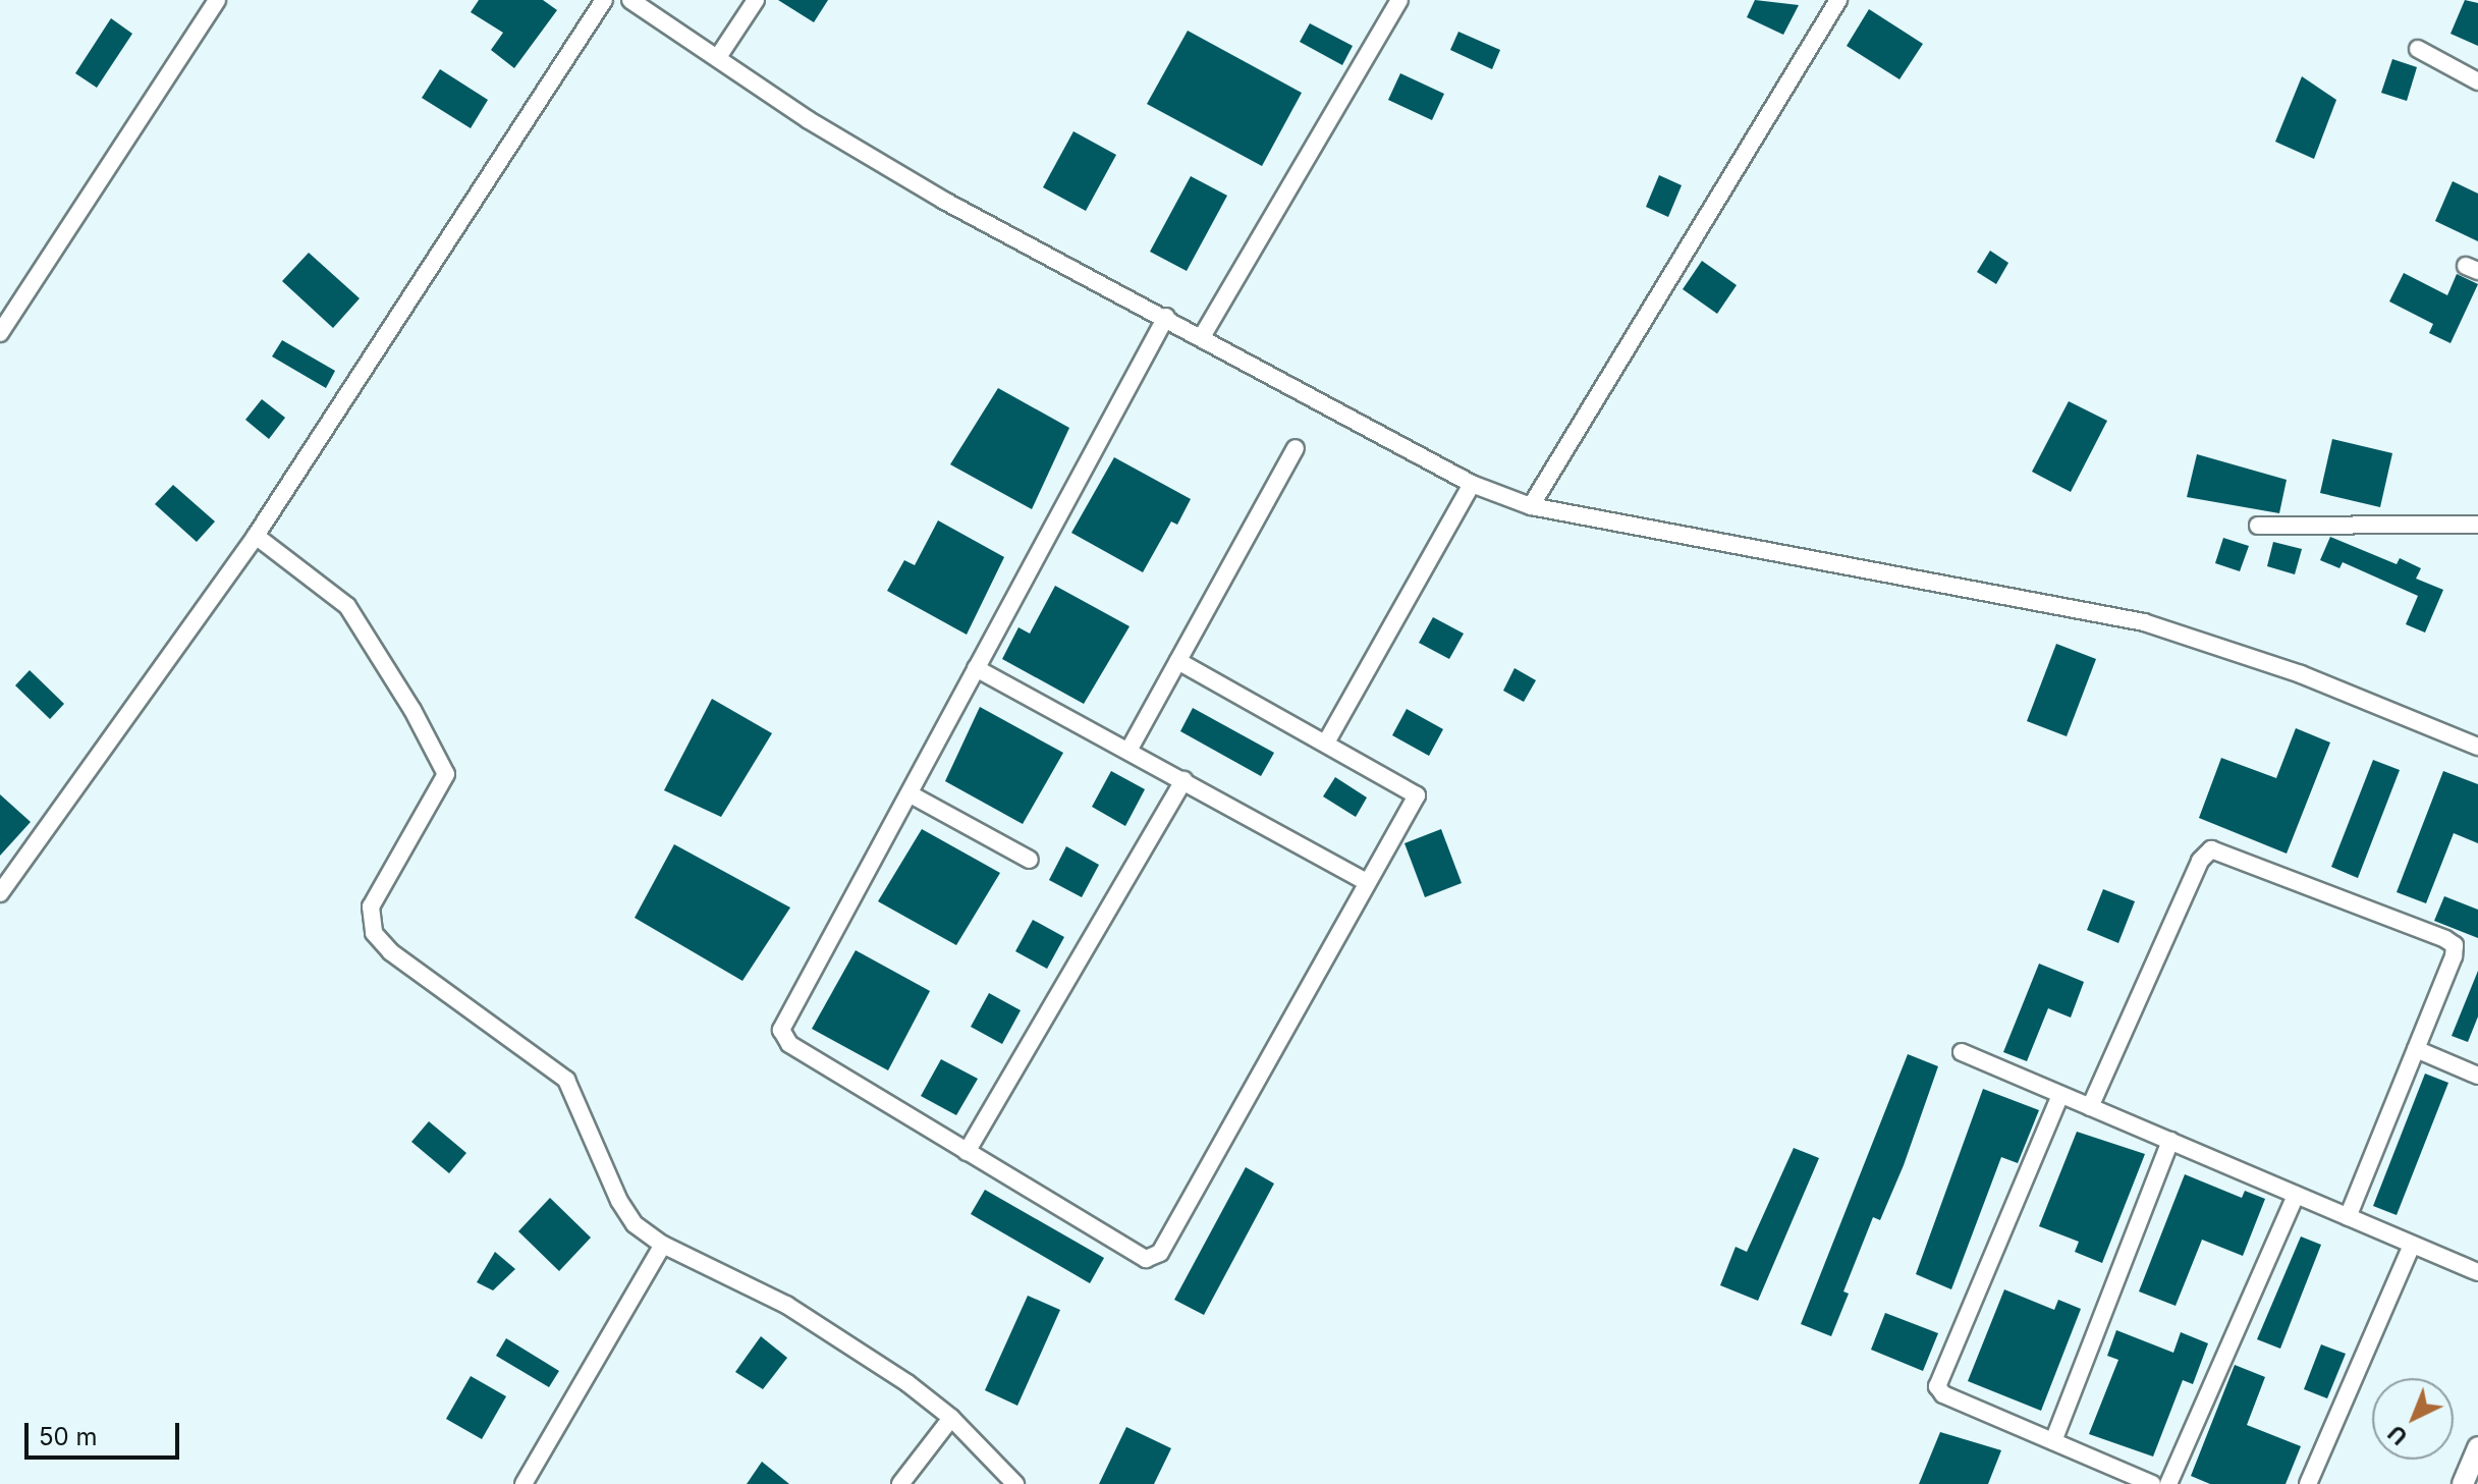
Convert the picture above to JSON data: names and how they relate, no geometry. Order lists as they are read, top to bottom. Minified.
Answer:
{"scale_bar":"50 m","north":"bottom left"}
